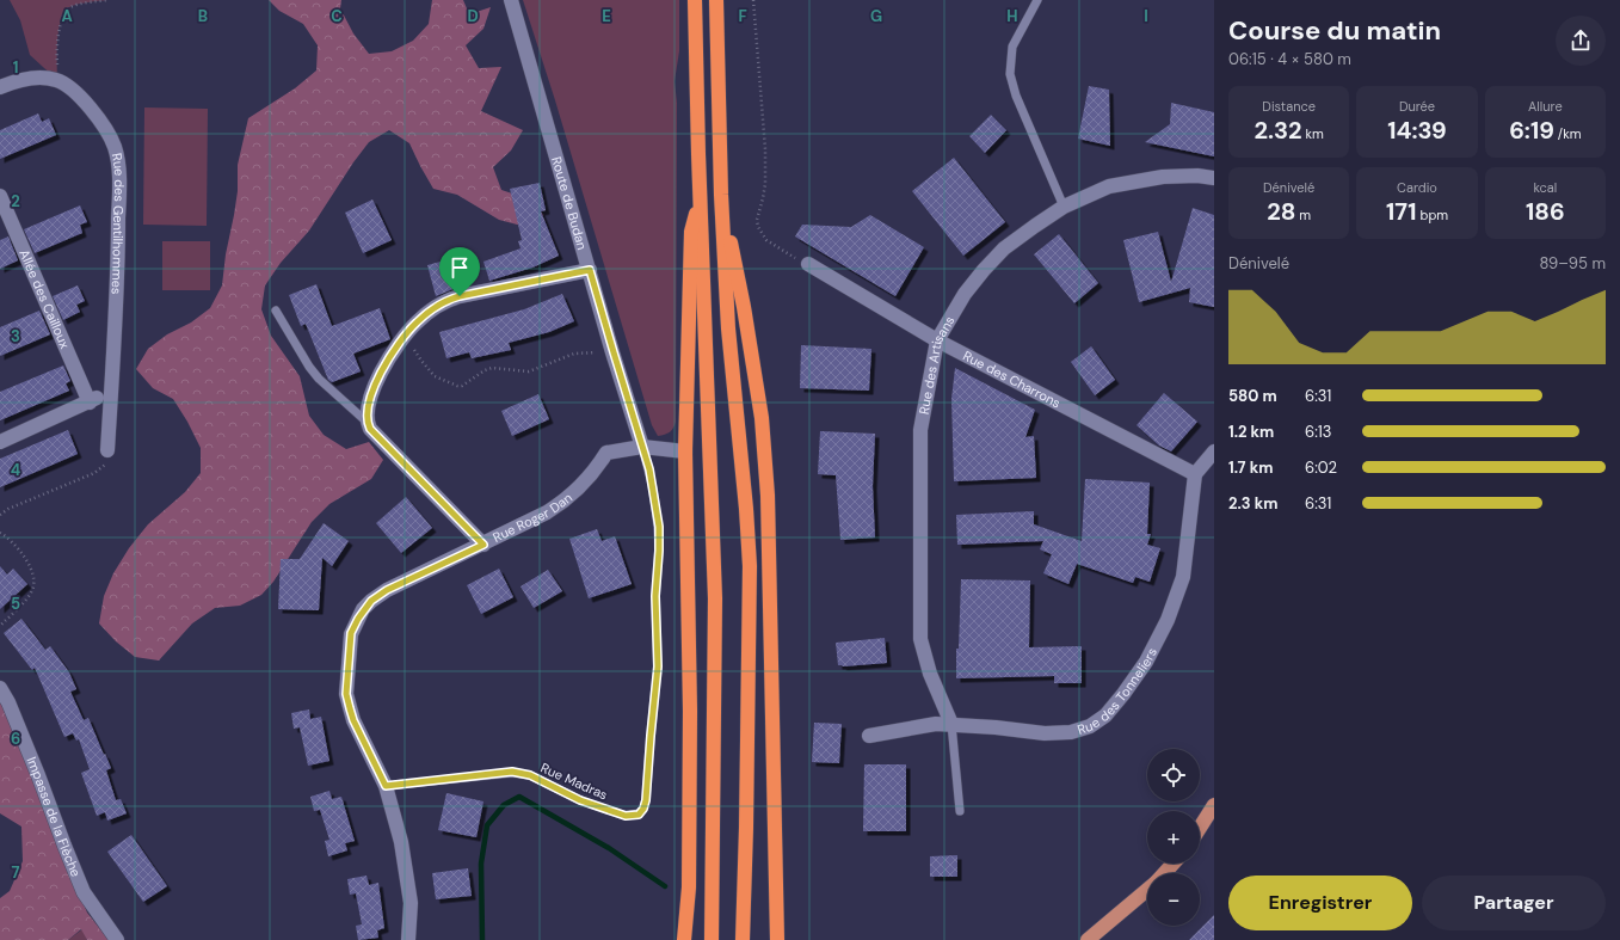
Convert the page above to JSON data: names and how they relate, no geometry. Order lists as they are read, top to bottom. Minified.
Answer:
{"streets":{"street":["Route de Budan","Rue des Gentilhommes","Allée des Cailloux","Rue des Artisans","Rue des Charrons","Rue Roger Dan","Rue des Tonneliers","Impasse de la Flèche"],"lane":["Rue Madras"]},"crossings":[["Route de Budan","Rue Roger Dan"],["Route de Budan","Rue Madras"],["Rue des Artisans","Rue des Charrons"],["Rue des Artisans","Rue des Tonneliers"],["Rue des Charrons","Rue des Tonneliers"],["Rue Roger Dan","Rue Madras"]],"page":{"heading":["Course du matin","06:15 · 4 × 580 m"],"stats":[["Distance","2.32 km"],["Durée","14:39"],["Allure","6:19 /km"],["Dénivelé","28 m"],["Cardio","171 bpm"],["kcal","186"]],"chart":["Dénivelé","89–95 m"],"list":[{"name":"580 m","note":"6:31"},{"name":"1.2 km","note":"6:13"},{"name":"1.7 km","note":"6:02"},{"name":"2.3 km","note":"6:31"}],"map_buttons":["+","−"],"buttons":["Enregistrer","Partager"]},"grid":{"columns":["A","B","C","D","E","F","G","H","I"],"rows":["1","2","3","4","5","6","7"]}}
